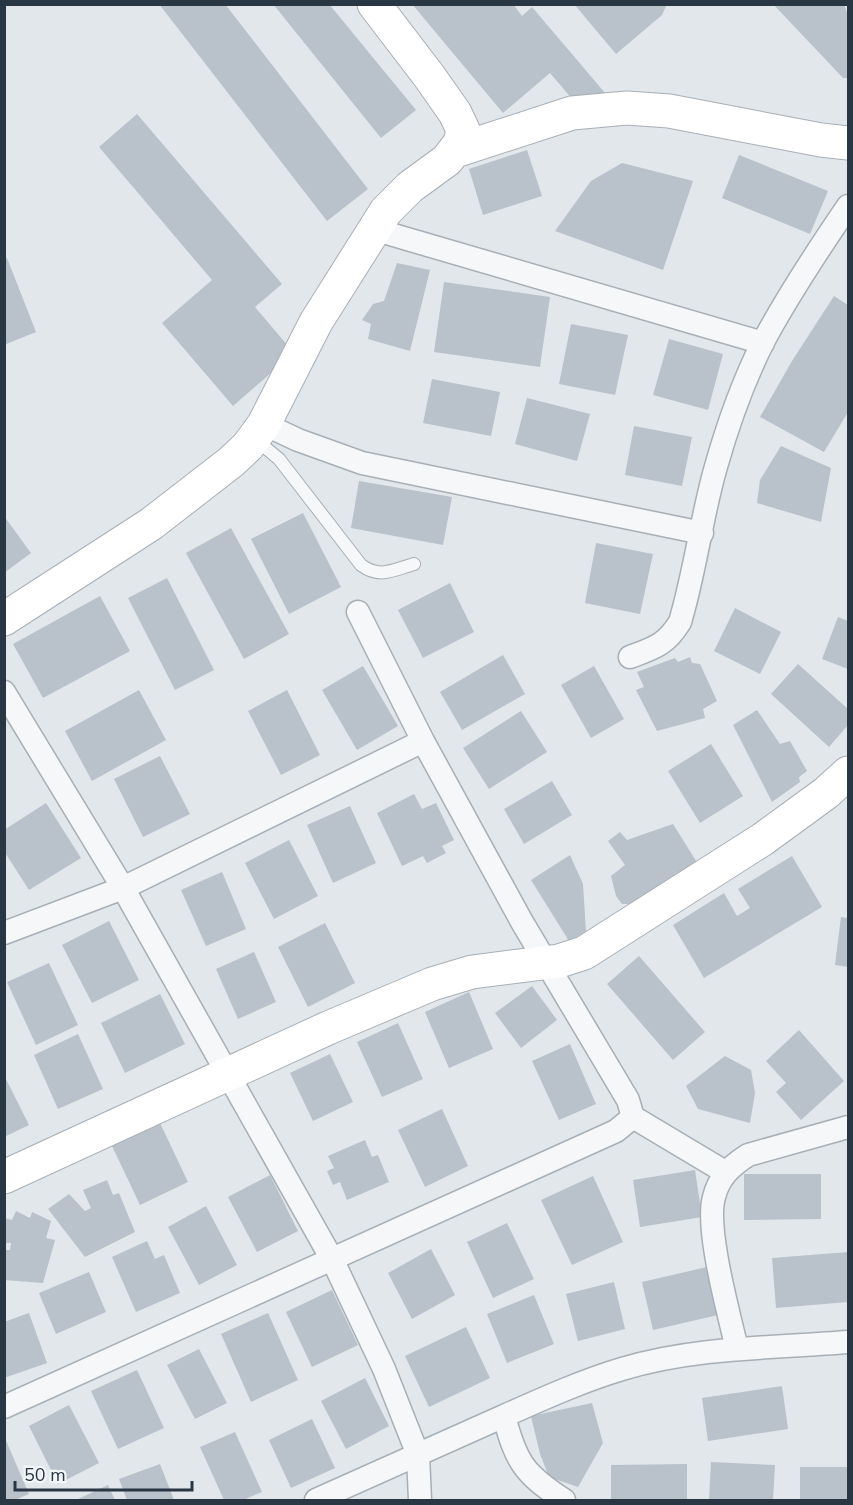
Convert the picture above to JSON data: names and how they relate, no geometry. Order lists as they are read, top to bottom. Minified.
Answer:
{"scale_bar":"50 m"}
